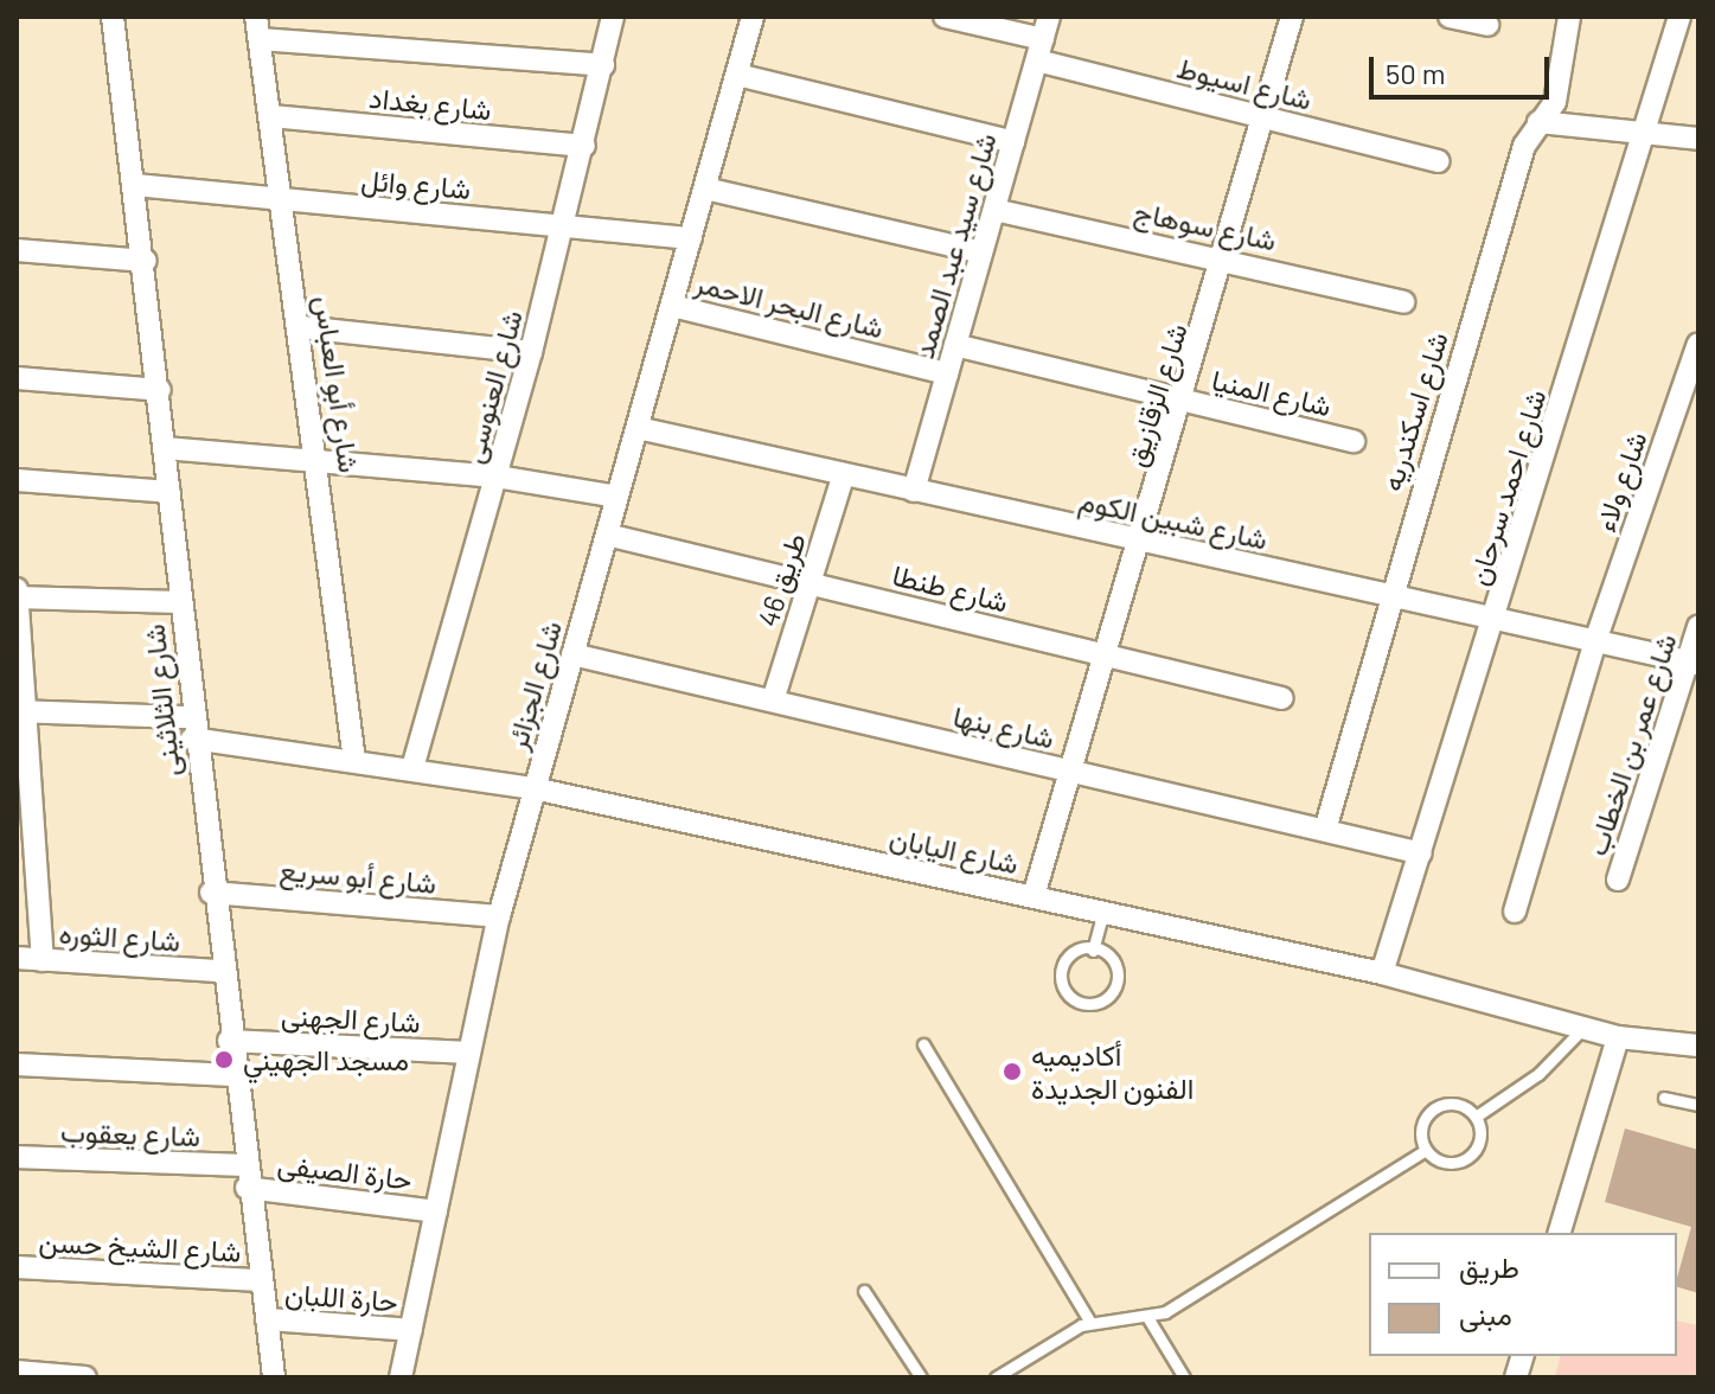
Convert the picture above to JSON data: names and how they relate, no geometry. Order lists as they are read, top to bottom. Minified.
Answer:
{"streets":{"street":["شارع اسيوط","شارع بغداد","شارع وائل","شارع سوهاج","شارع سيد عبد الصمد","شارع البحر الاحمر","شارع أبو العباس","شارع العنوسى","شارع المنيا","شارع الزقازيق","شارع اسكندريه","شارع ولاء","شارع احمد سرحان","شارع شبين الكوم","طريق 46","شارع طنطا","شارع الجزائر","شارع الثلاثينى","شارع بنها","شارع عمر بن الخطاب","شارع اليابان","شارع أبو سريع","شارع الثوره","شارع الجهنى","شارع يعقوب","حارة الصيفى","شارع الشيخ حسن","حارة اللبان"]},"crossings":[["شارع اسيوط","شارع سيد عبد الصمد"],["شارع اسيوط","شارع الزقازيق"],["شارع بغداد","شارع أبو العباس"],["شارع بغداد","شارع العنوسى"],["شارع وائل","شارع أبو العباس"],["شارع وائل","شارع العنوسى"],["شارع وائل","شارع الجزائر"],["شارع وائل","شارع الثلاثينى"],["شارع سوهاج","شارع سيد عبد الصمد"],["شارع سوهاج","شارع الزقازيق"],["شارع سيد عبد الصمد","شارع البحر الاحمر"],["شارع سيد عبد الصمد","شارع المنيا"],["شارع سيد عبد الصمد","شارع شبين الكوم"],["شارع البحر الاحمر","شارع الجزائر"],["شارع أبو العباس","شارع اليابان"],["شارع العنوسى","شارع اليابان"],["شارع المنيا","شارع الزقازيق"],["شارع الزقازيق","شارع شبين الكوم"],["شارع الزقازيق","شارع طنطا"],["شارع الزقازيق","شارع بنها"],["شارع الزقازيق","شارع اليابان"],["شارع اسكندريه","شارع شبين الكوم"],["شارع اسكندريه","شارع بنها"],["شارع ولاء","شارع شبين الكوم"],["شارع احمد سرحان","شارع شبين الكوم"],["شارع احمد سرحان","شارع بنها"],["شارع احمد سرحان","شارع اليابان"],["شارع شبين الكوم","طريق 46"],["شارع شبين الكوم","شارع الجزائر"],["شارع شبين الكوم","شارع عمر بن الخطاب"],["طريق 46","شارع طنطا"],["طريق 46","شارع بنها"],["شارع طنطا","شارع الجزائر"],["شارع الجزائر","شارع بنها"],["شارع الجزائر","شارع اليابان"],["شارع الجزائر","شارع أبو سريع"],["شارع الجزائر","شارع الجهنى"],["شارع الجزائر","حارة الصيفى"],["شارع الجزائر","حارة اللبان"],["شارع الثلاثينى","شارع اليابان"],["شارع الثلاثينى","شارع أبو سريع"],["شارع الثلاثينى","شارع الثوره"],["شارع الثلاثينى","شارع الجهنى"],["شارع الثلاثينى","شارع يعقوب"],["شارع الثلاثينى","حارة الصيفى"],["شارع الثلاثينى","شارع الشيخ حسن"],["شارع الثلاثينى","حارة اللبان"]],"places":["مسجد الجهيني","أكاديميه الفنون الجديدة"],"legend":["طريق","مبنى"],"scale_bar":"50 m"}
